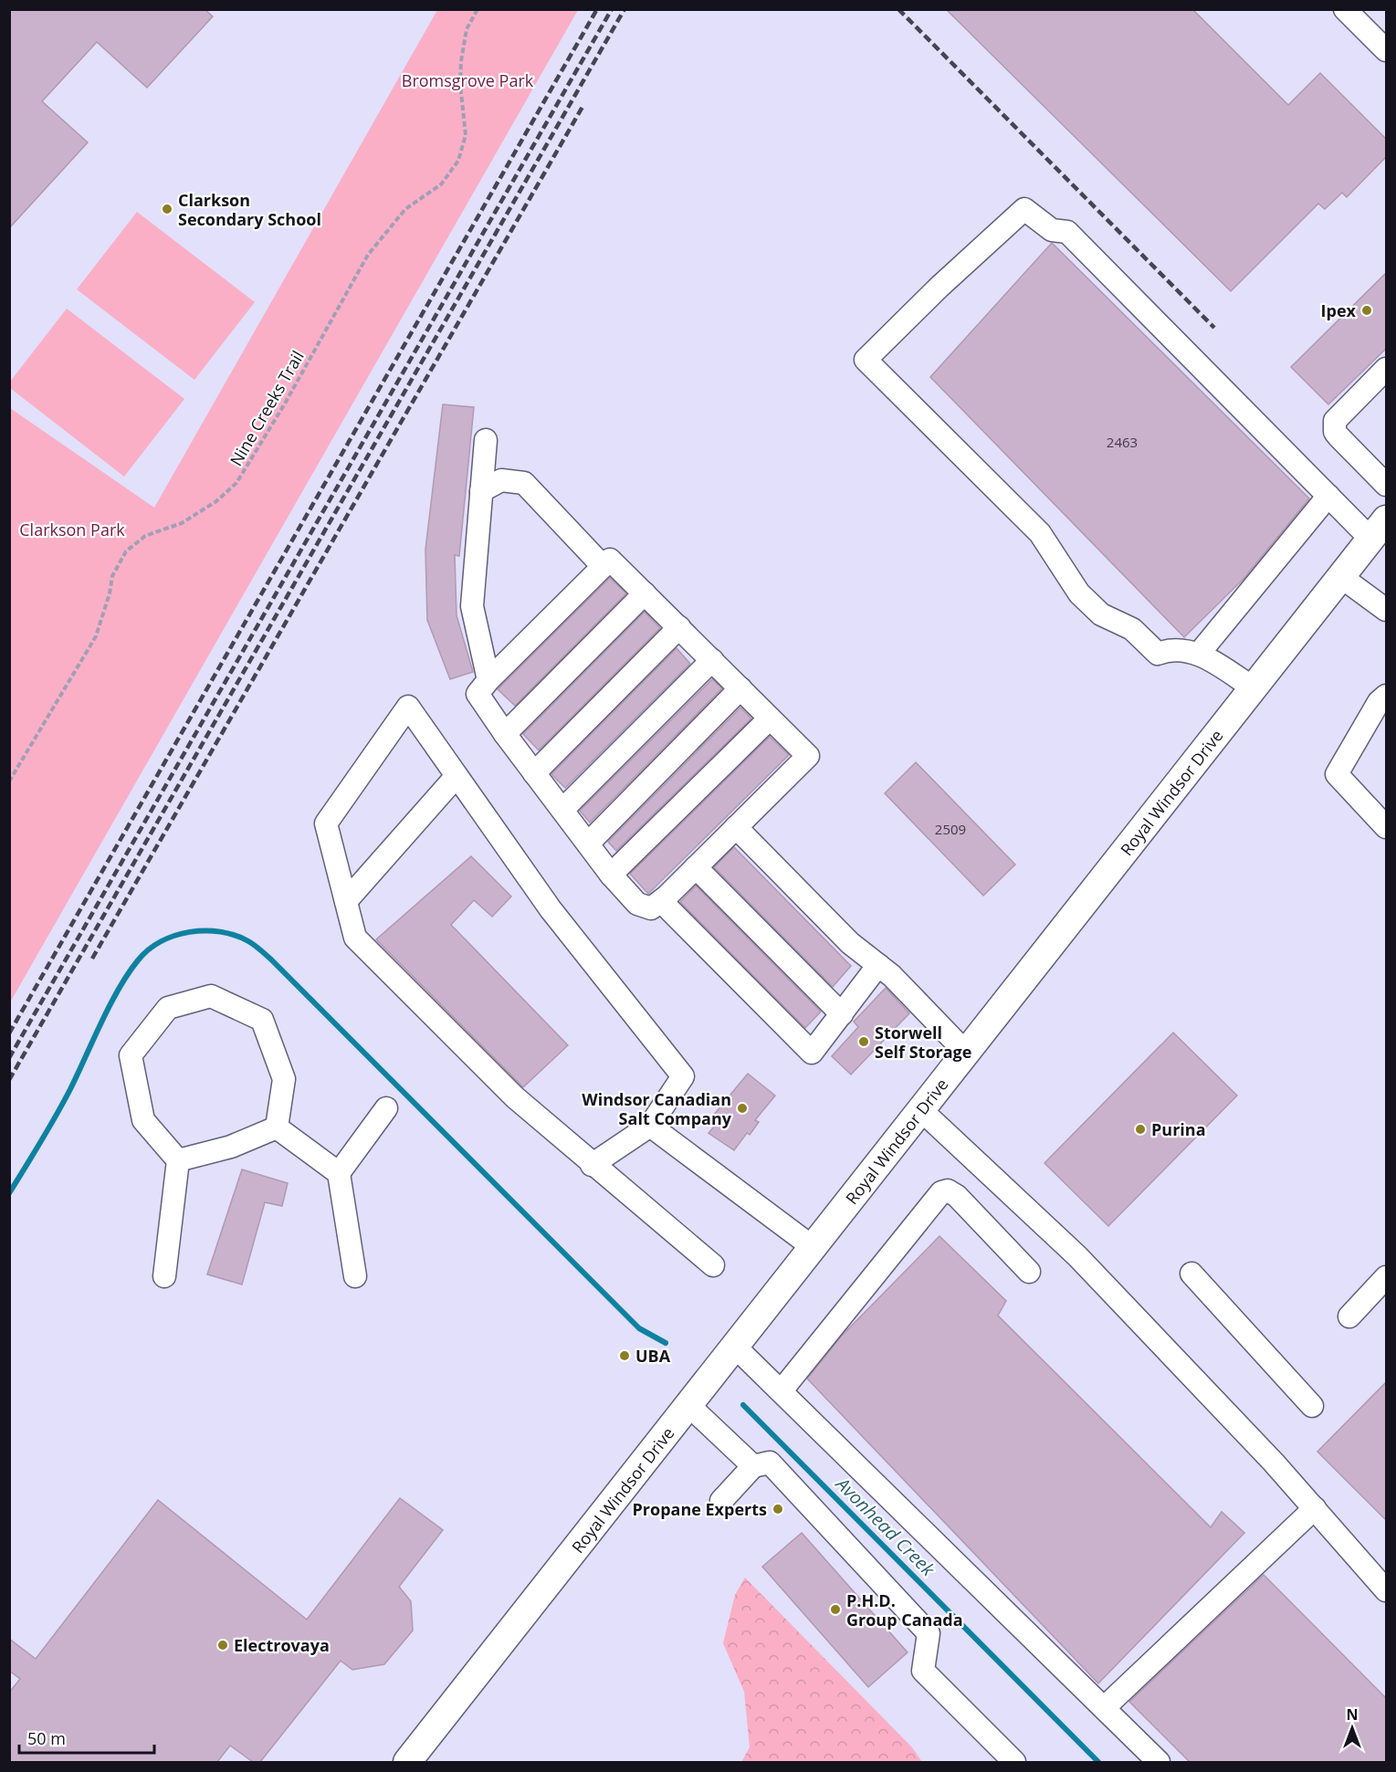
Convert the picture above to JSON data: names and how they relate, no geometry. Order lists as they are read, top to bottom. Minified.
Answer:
{"streets":{"main road":["Royal Windsor Drive"],"path":["Nine Creeks Trail"]},"water":["Avonhead Creek"],"parks":["Bromsgrove Park","Clarkson Park"],"places":["Clarkson Secondary School","Ipex","Storwell Self Storage","Windsor Canadian Salt Company","Purina","UBA","Propane Experts","P.H.D. Group Canada","Electrovaya"],"house_numbers":["2463","2509"],"scale_bar":"50 m","north":"top"}
